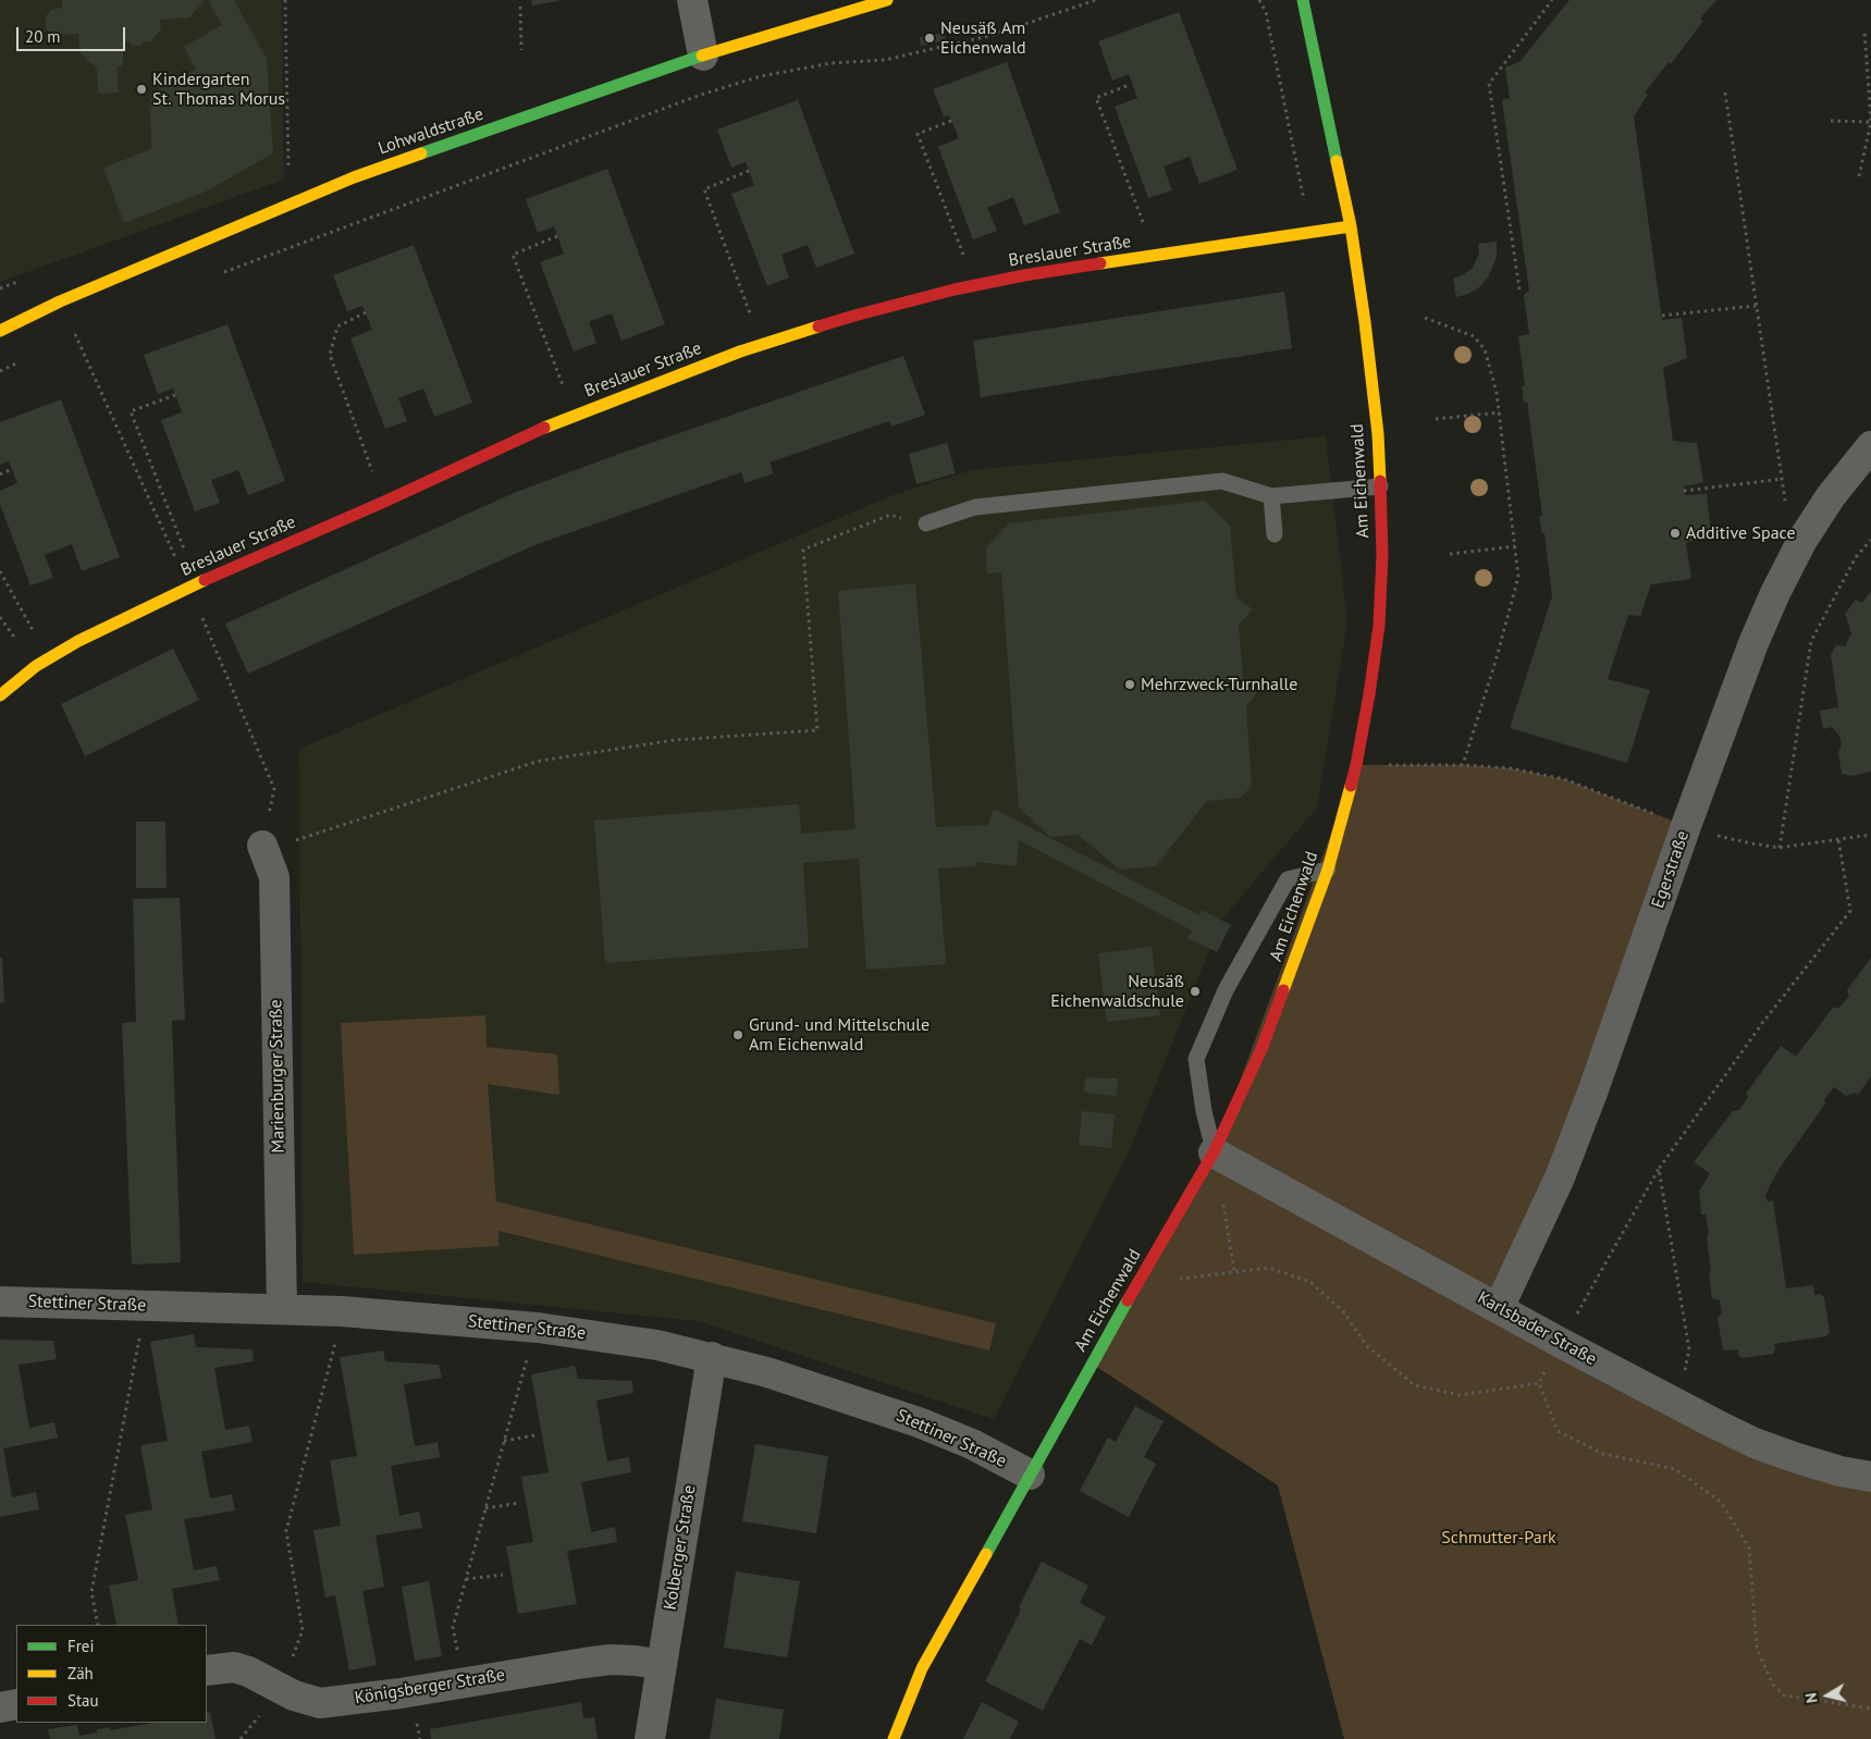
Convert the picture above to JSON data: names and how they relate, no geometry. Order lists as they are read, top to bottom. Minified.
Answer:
{"streets":{"street":["Lohwaldstraße","Breslauer Straße","Am Eichenwald","Egerstraße","Marienburger Straße","Stettiner Straße","Karlsbader Straße","Kolberger Straße","Königsberger Straße"]},"crossings":[["Breslauer Straße","Am Eichenwald"],["Am Eichenwald","Stettiner Straße"],["Am Eichenwald","Karlsbader Straße"],["Egerstraße","Karlsbader Straße"],["Marienburger Straße","Stettiner Straße"],["Stettiner Straße","Kolberger Straße"],["Kolberger Straße","Königsberger Straße"]],"parks":["Schmutter-Park"],"places":["Neusäß Am Eichenwald","Kindergarten St. Thomas Morus","Additive Space","Mehrzweck-Turnhalle","Neusäß Eichenwaldschule","Grund- und Mittelschule Am Eichenwald"],"legend":["Frei","Zäh","Stau"],"scale_bar":"20 m","north":"left"}
